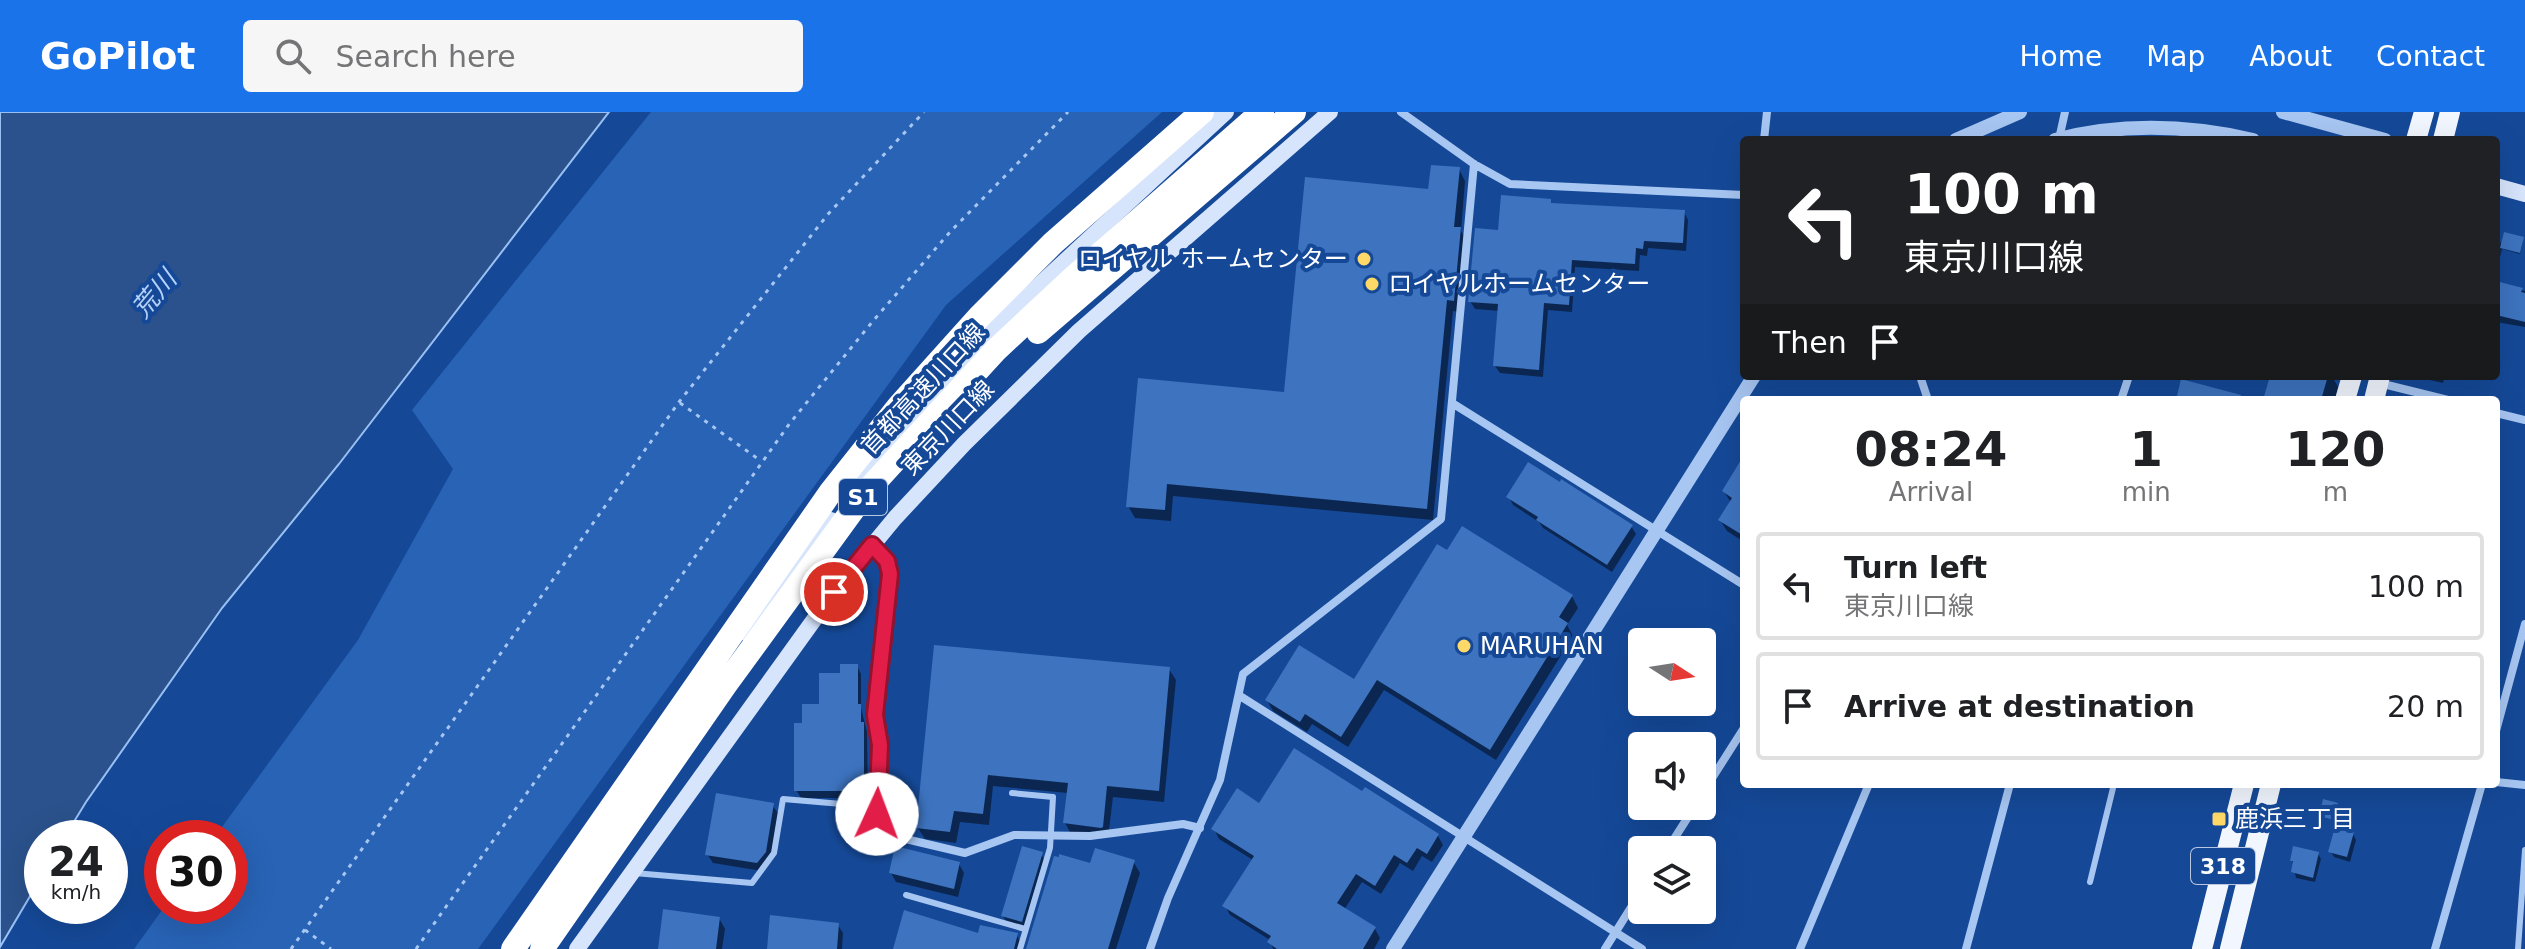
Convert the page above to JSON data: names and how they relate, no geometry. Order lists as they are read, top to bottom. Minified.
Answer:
{"streets":{"highway":["首都高速川口線","S1"],"main road":["東京川口線","318"]},"crossings":[["首都高速川口線","東京川口線"]],"water":["荒川"],"places":{"other":["ロイヤル ホームセンター","ロイヤルホームセンター","MARUHAN"],"transit":["鹿浜三丁目"]},"north":"right","page":{"header":"GoPilot","search":"Search here","nav":["Home","Map","About","Contact"],"turn":["100 m","東京川口線"],"then":"Then","eta":["08:24","Arrival","1","min","120","m"],"list":[{"name":"Turn left","note":"東京川口線","value":"100 m"},{"name":"Arrive at destination","value":"20 m"}],"speed":"24 km/h","limit":"30"}}
